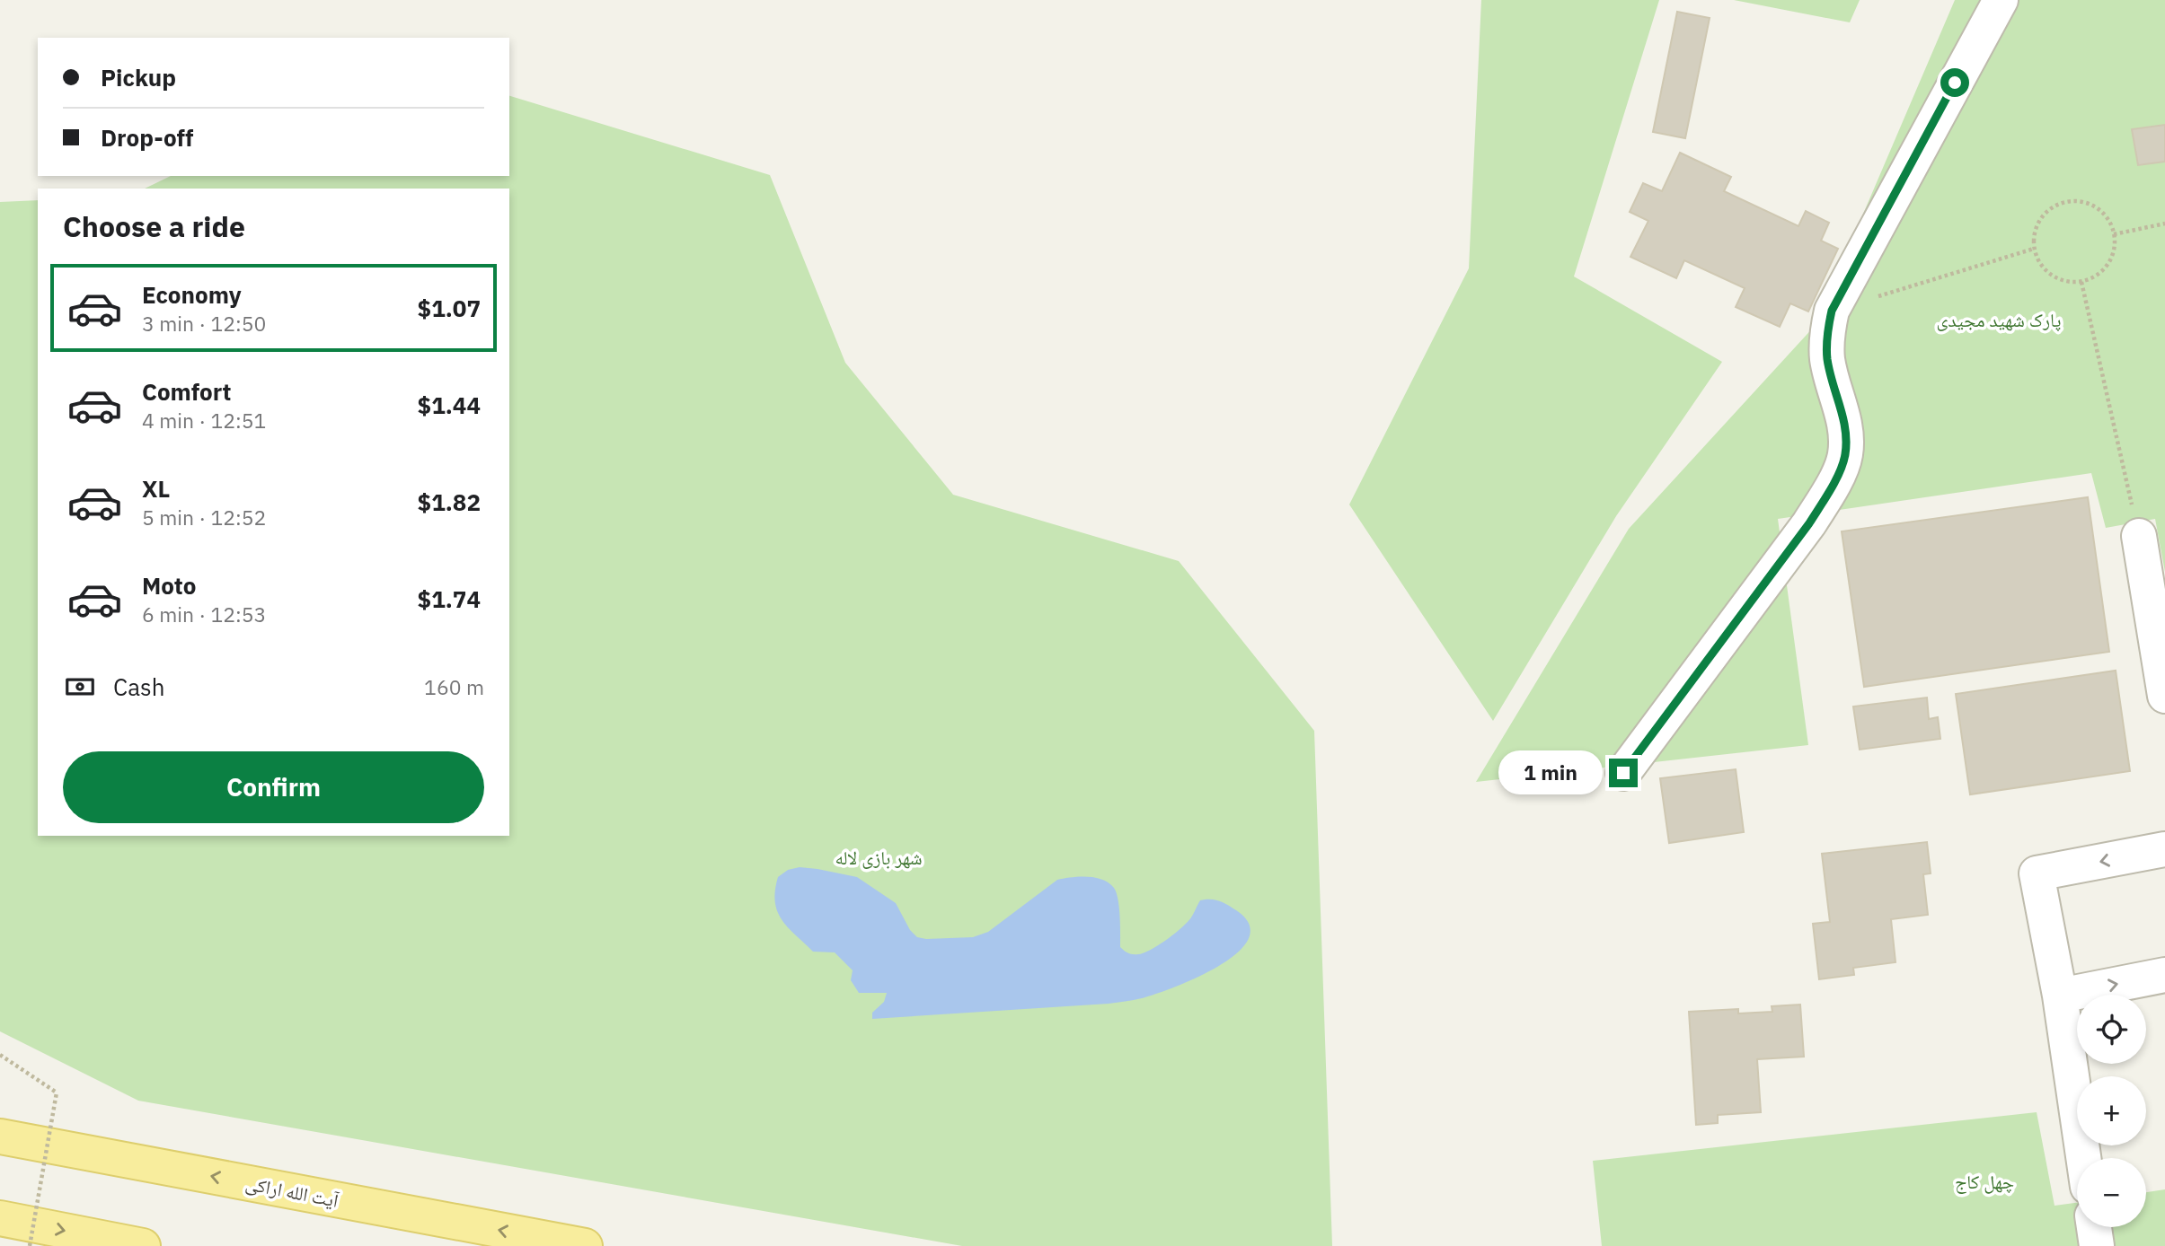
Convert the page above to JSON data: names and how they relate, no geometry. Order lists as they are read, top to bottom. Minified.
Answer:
{"streets":{"main road":["آیت الله اراکی"]},"one_way":["آیت الله اراکی"],"parks":["پارک شهید مجیدی","شهر بازی لاله","چهل کاج"],"page":{"banner":["Pickup","Drop-off"],"heading":"Choose a ride","list":[{"name":"Economy","note":"3 min · 12:50","value":"$1.07"},{"name":"Comfort","note":"4 min · 12:51","value":"$1.44"},{"name":"XL","note":"5 min · 12:52","value":"$1.82"},{"name":"Moto","note":"6 min · 12:53","value":"$1.74"}],"pay":["Cash","160 m"],"buttons":"Confirm","bubble":"1 min","map_buttons":["+","−"]}}
